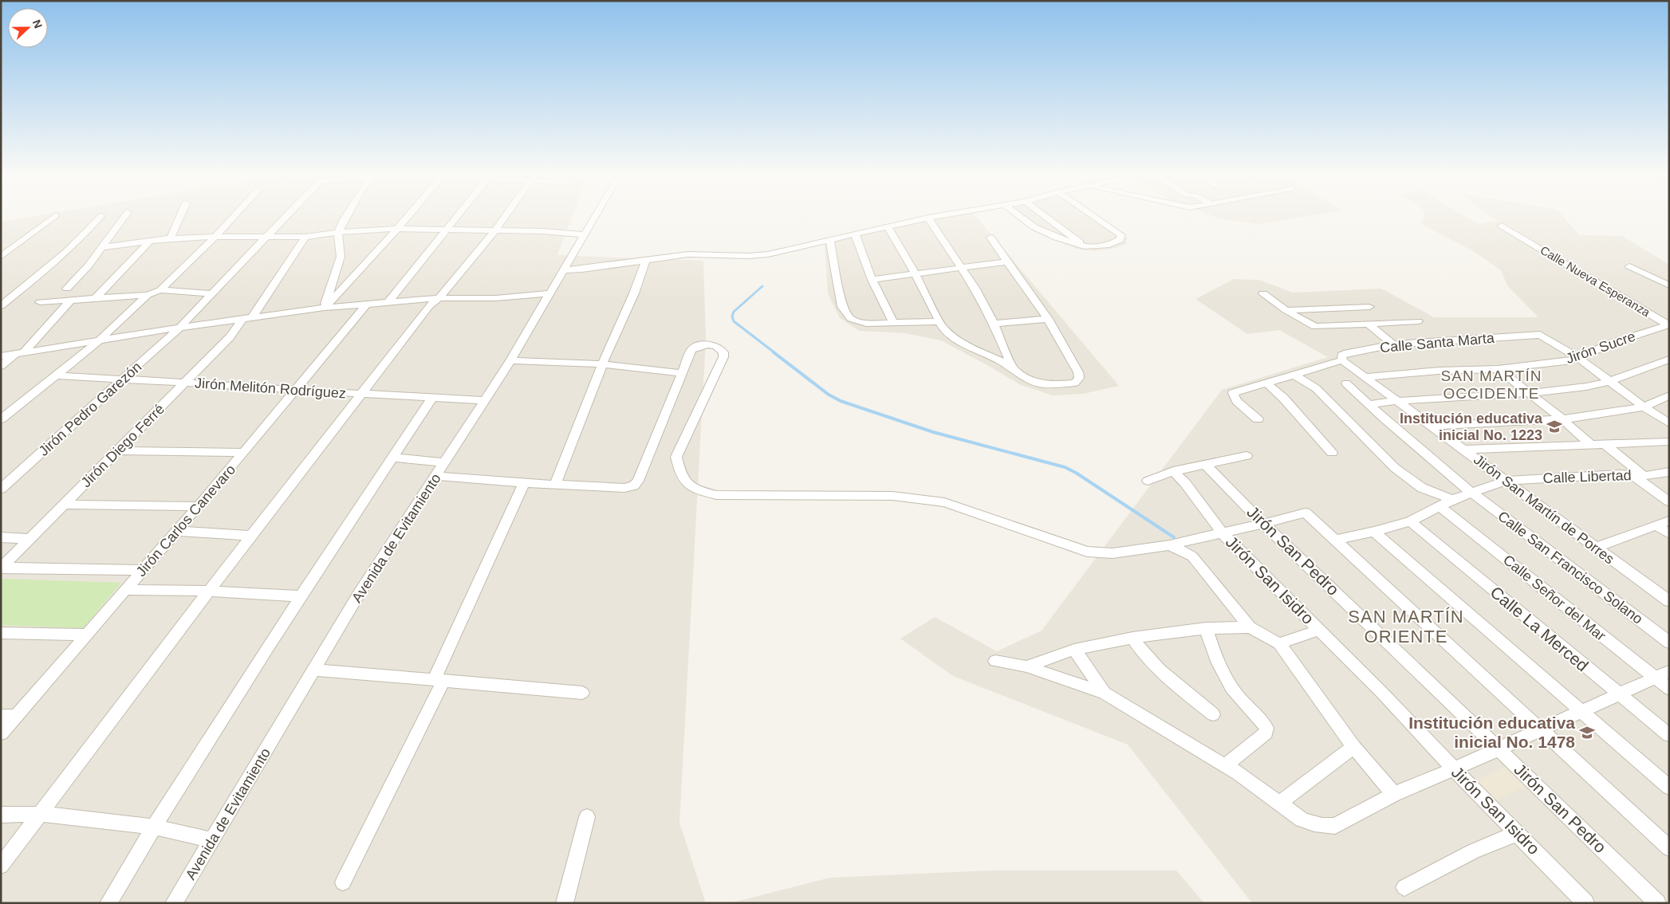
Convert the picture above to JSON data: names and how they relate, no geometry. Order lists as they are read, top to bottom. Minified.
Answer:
{"streets":{"street":["Calle Nueva Esperanza","Calle Santa Marta","Jirón Sucre","Jirón Melitón Rodríguez","Jirón Pedro Garezón","Jirón Diego Ferré","Calle Libertad","Jirón San Martín de Porres","Jirón Carlos Canevaro","Avenida de Evitamiento","Jirón San Pedro","Calle San Francisco Solano","Jirón San Isidro","Calle Señor del Mar","Calle La Merced"]},"crossings":[["Calle Nueva Esperanza","Jirón Sucre"],["Calle Santa Marta","Jirón Sucre"],["Calle Santa Marta","Jirón San Martín de Porres"],["Jirón Sucre","Jirón San Martín de Porres"],["Jirón Melitón Rodríguez","Jirón Pedro Garezón"],["Jirón Melitón Rodríguez","Jirón Diego Ferré"],["Jirón Melitón Rodríguez","Jirón Carlos Canevaro"],["Jirón Melitón Rodríguez","Avenida de Evitamiento"],["Calle Libertad","Jirón San Martín de Porres"],["Calle Libertad","Calle San Francisco Solano"],["Calle Libertad","Calle Señor del Mar"],["Calle Libertad","Calle La Merced"]],"districts":["SAN MARTÍN OCCIDENTE","SAN MARTÍN ORIENTE"],"places":{"school or university":["Institución educativa inicial No. 1223","Institución educativa inicial No. 1478"]},"north":"right"}
